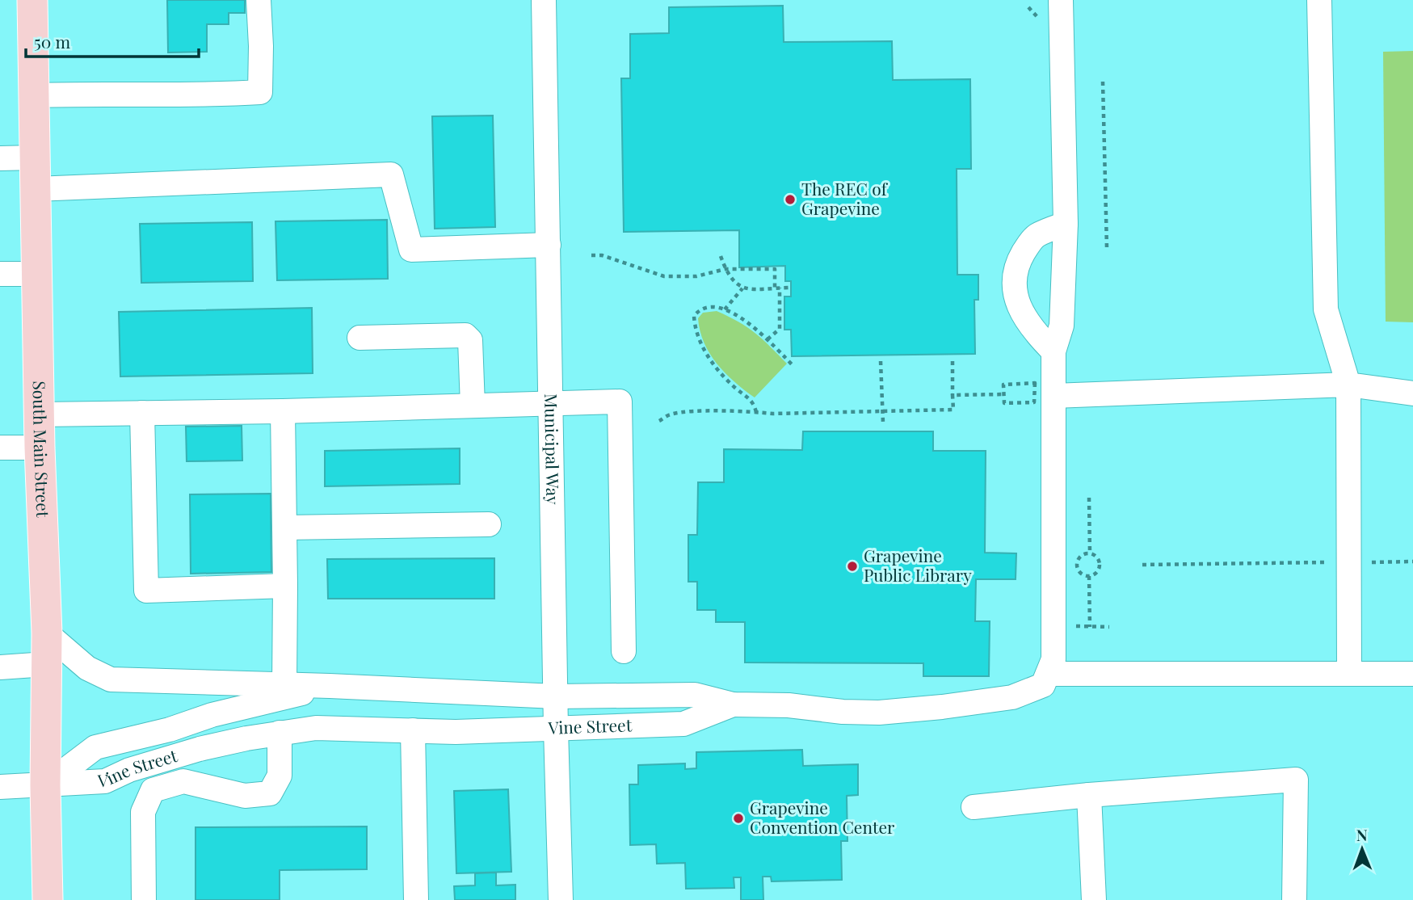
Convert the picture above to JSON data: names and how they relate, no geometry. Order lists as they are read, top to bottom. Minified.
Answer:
{"streets":{"main road":["South Main Street"],"street":["Municipal Way","Vine Street"]},"crossings":[["South Main Street","Vine Street"],["Municipal Way","Vine Street"]],"places":["The REC of Grapevine","Grapevine Public Library","Grapevine Convention Center"],"scale_bar":"50 m","north":"top"}
